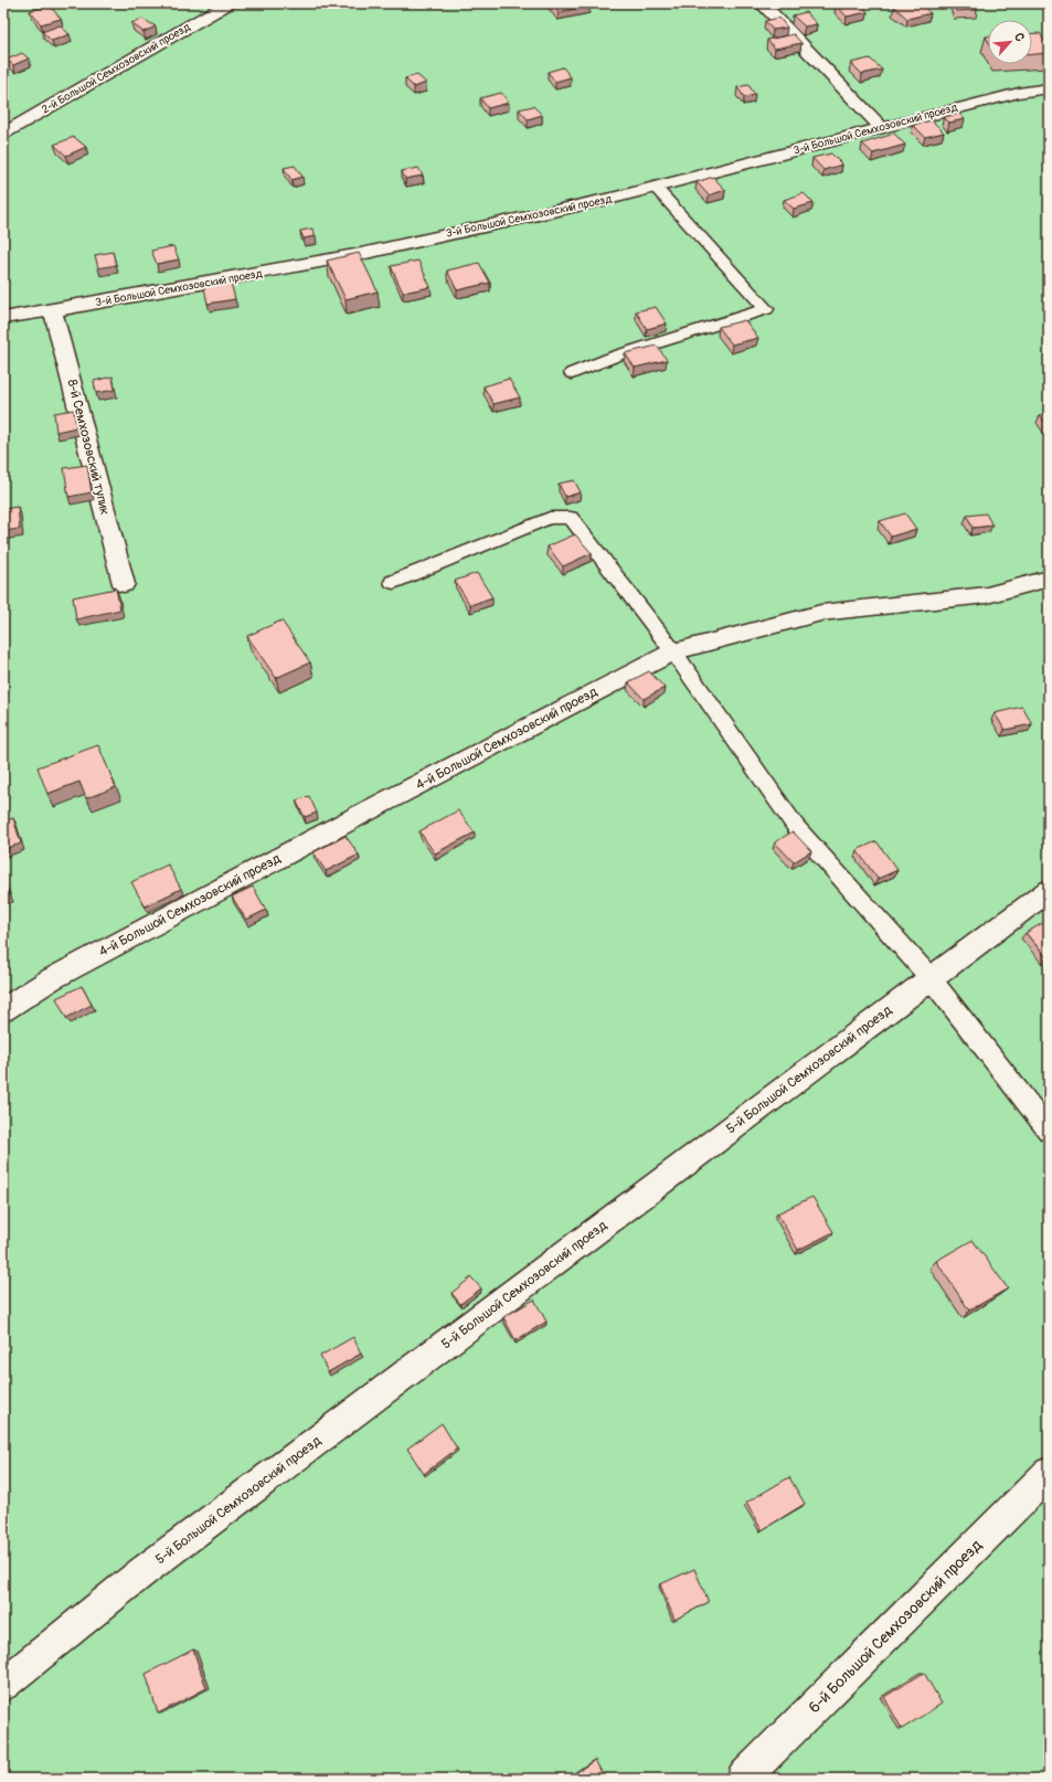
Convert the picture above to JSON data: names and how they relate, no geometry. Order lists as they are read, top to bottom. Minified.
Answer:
{"streets":{"street":["2-й Большой Семхозовский проезд","3-й Большой Семхозовский проезд","8-й Семхозовский тупик","4-й Большой Семхозовский проезд","5-й Большой Семхозовский проезд","6-й Большой Семхозовский проезд"]},"crossings":[["3-й Большой Семхозовский проезд","8-й Семхозовский тупик"]],"north":"top right"}
